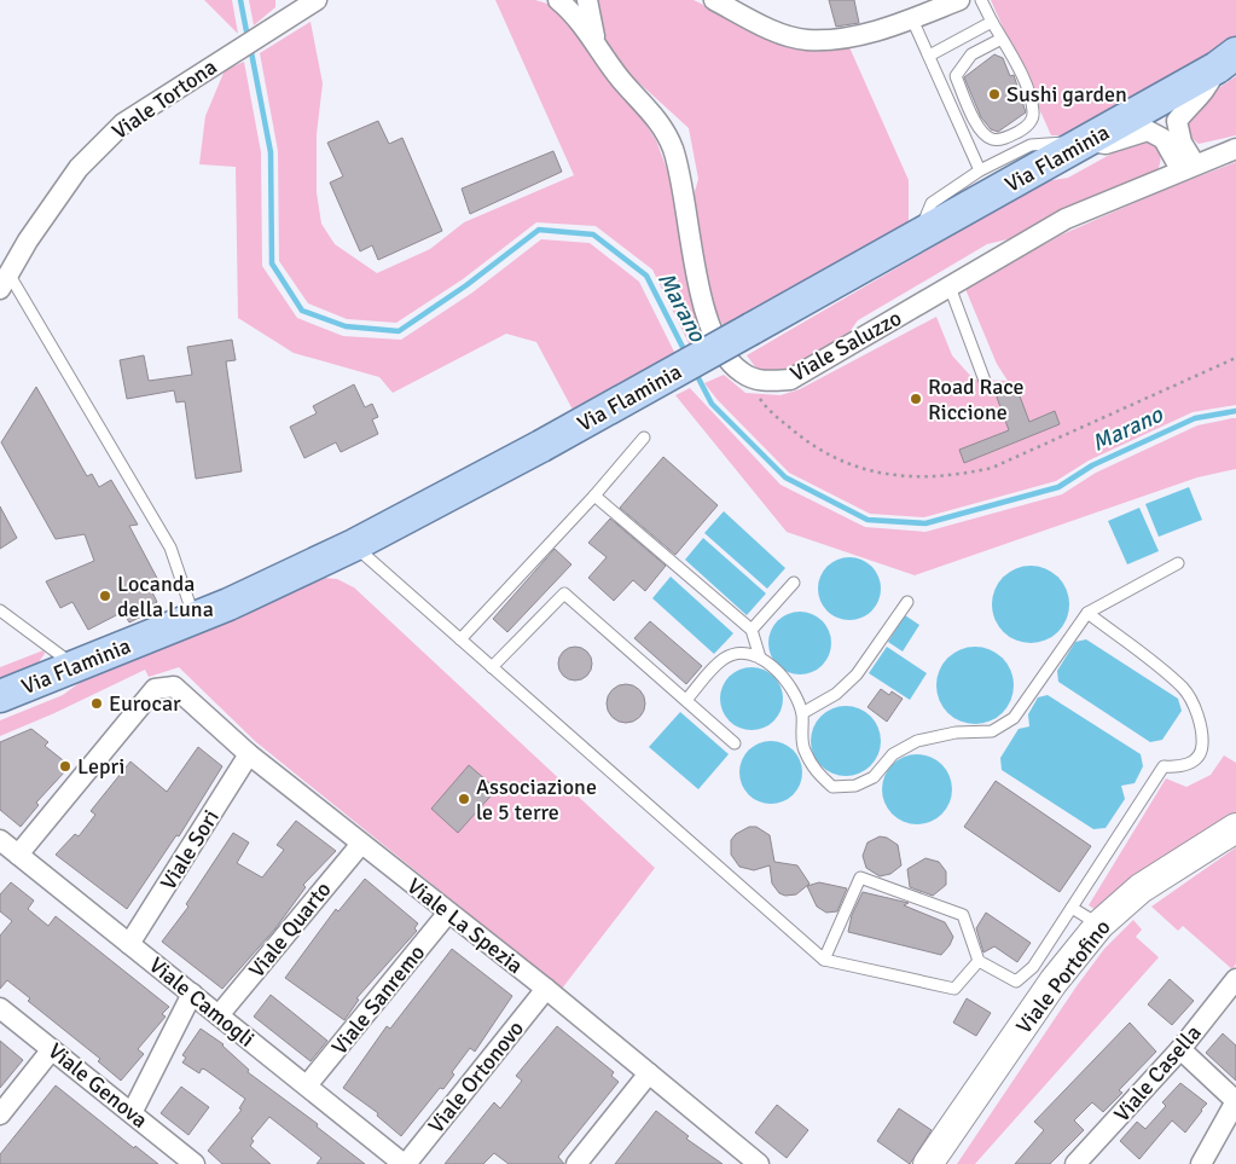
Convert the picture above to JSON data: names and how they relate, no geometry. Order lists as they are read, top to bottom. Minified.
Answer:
{"streets":{"main road":["Via Flaminia"],"street":["Viale Tortona","Viale Saluzzo","Viale Sori","Viale La Spezia","Viale Quarto","Viale Portofino","Viale Sanremo","Viale Camogli","Viale Casella","Viale Ortonovo","Viale Genova"]},"crossings":[["Viale Sori","Viale La Spezia"],["Viale Sori","Viale Camogli"],["Viale La Spezia","Viale Quarto"],["Viale La Spezia","Viale Sanremo"],["Viale La Spezia","Viale Camogli"],["Viale La Spezia","Viale Ortonovo"],["Viale Quarto","Viale Camogli"],["Viale Sanremo","Viale Camogli"],["Viale Camogli","Viale Ortonovo"]],"water":["Marano"],"places":["Sushi garden","Road Race Riccione","Locanda della Luna","Eurocar","Lepri","Associazione le 5 terre"]}
